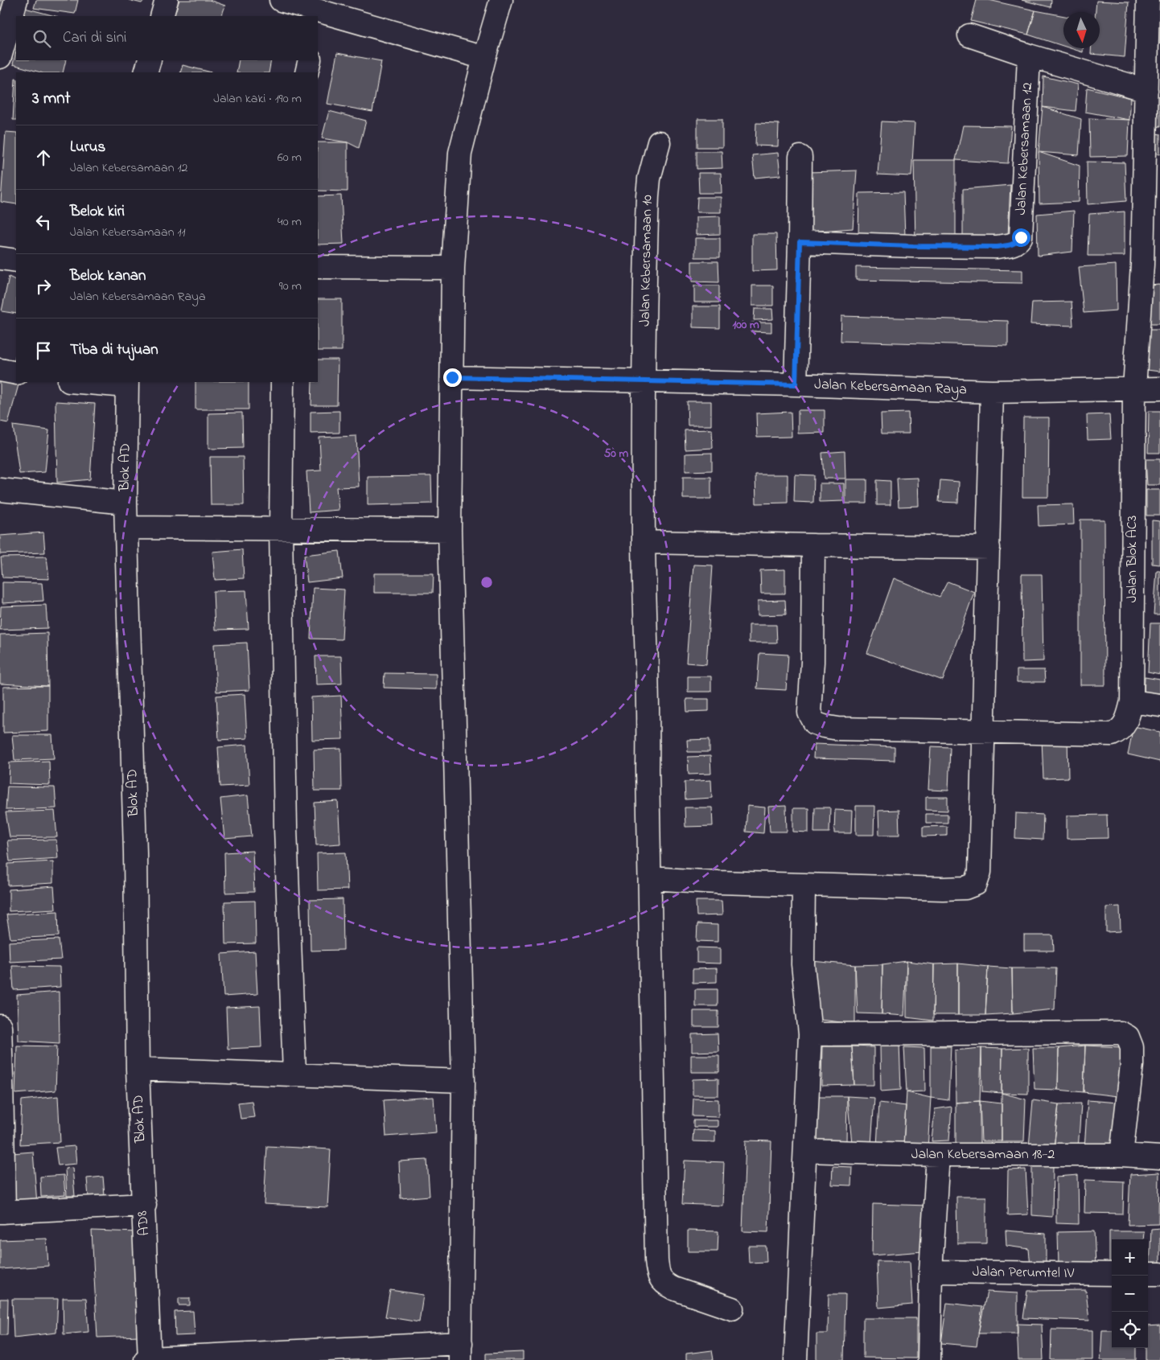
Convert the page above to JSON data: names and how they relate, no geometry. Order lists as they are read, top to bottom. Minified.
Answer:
{"streets":{"street":["Jalan Kebersamaan 12","Jalan Kebersamaan 10","Jalan Kebersamaan Raya","Blok AD","Jalan Blok AC3","Jalan Kebersamaan 18-2","AD8","Jalan Perumtel IV"]},"crossings":[["Jalan Kebersamaan 10","Jalan Kebersamaan Raya"],["Jalan Kebersamaan Raya","Jalan Blok AC3"],["Blok AD","AD8"]],"north":"bottom","page":{"search":"Cari di sini","heading":["3 mnt","Jalan kaki · 190 m"],"list":[["Lurus","Jalan Kebersamaan 12","60 m"],["Belok kiri","Jalan Kebersamaan 11","40 m"],["Belok kanan","Jalan Kebersamaan Raya","90 m"],"Tiba di tujuan"],"map_buttons":["+","−"]},"rings":["100 m","50 m"]}
